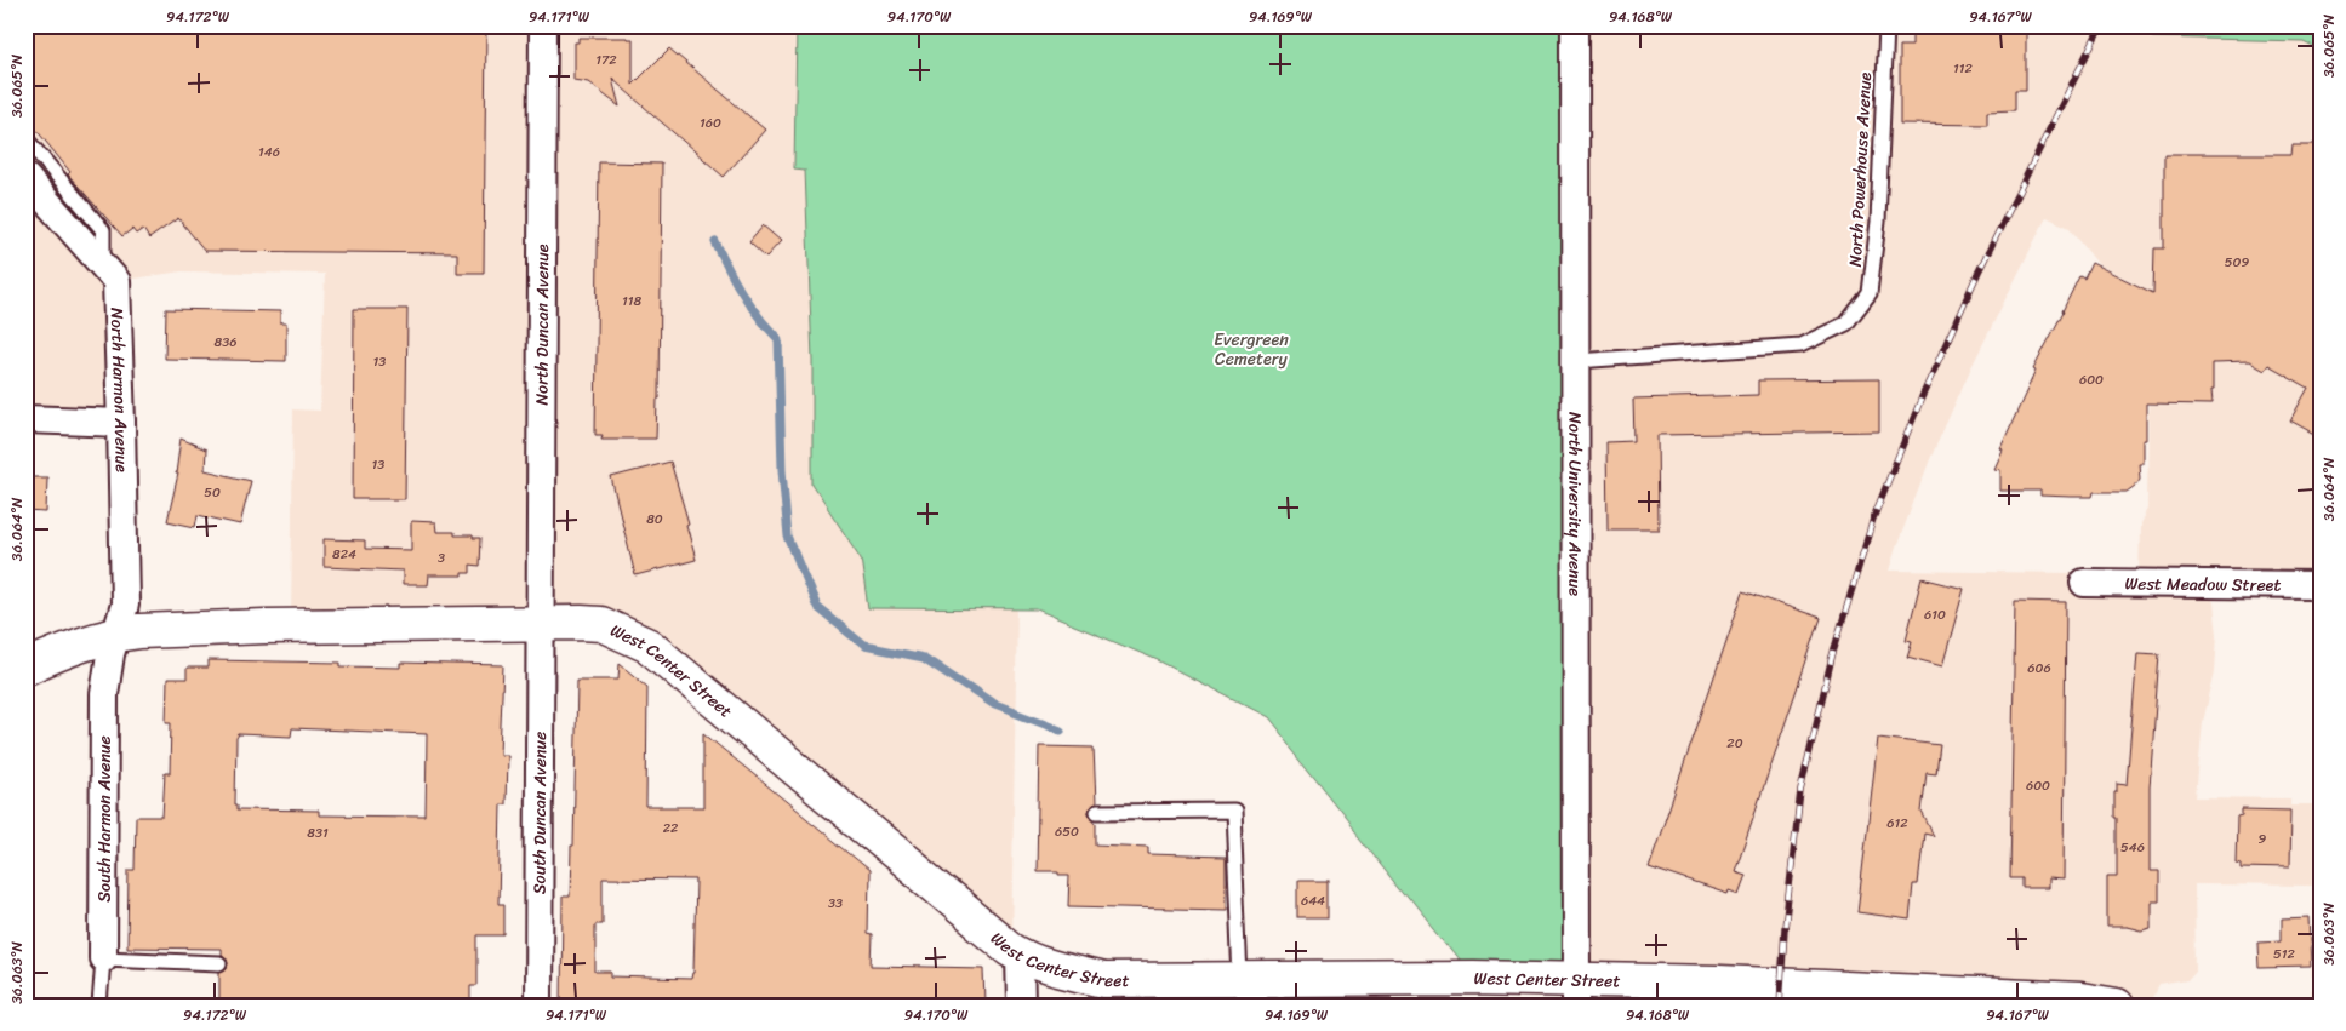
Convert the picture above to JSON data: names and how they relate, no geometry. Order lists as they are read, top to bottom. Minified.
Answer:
{"streets":{"street":["North Duncan Avenue","North Harmon Avenue","North University Avenue","West Meadow Street","West Center Street","South Duncan Avenue","South Harmon Avenue"],"lane":["North Powerhouse Avenue"]},"crossings":[["North Powerhouse Avenue","North University Avenue"],["North Duncan Avenue","West Center Street"],["North Duncan Avenue","South Duncan Avenue"],["North Harmon Avenue","West Center Street"],["North Harmon Avenue","South Harmon Avenue"],["North University Avenue","West Center Street"],["West Center Street","South Duncan Avenue"],["West Center Street","South Harmon Avenue"]],"parks":["Evergreen Cemetery"],"house_numbers":["172","112","160","146","509","118","836","13","600","13","50","80","824","3","610","606","20","600","612","22","650","831","9","546","644","33","512"],"coordinates":["94.172°W","94.171°W","94.170°W","94.169°W","94.168°W","94.167°W","36.065°N","36.064°N","36.063°N"]}
